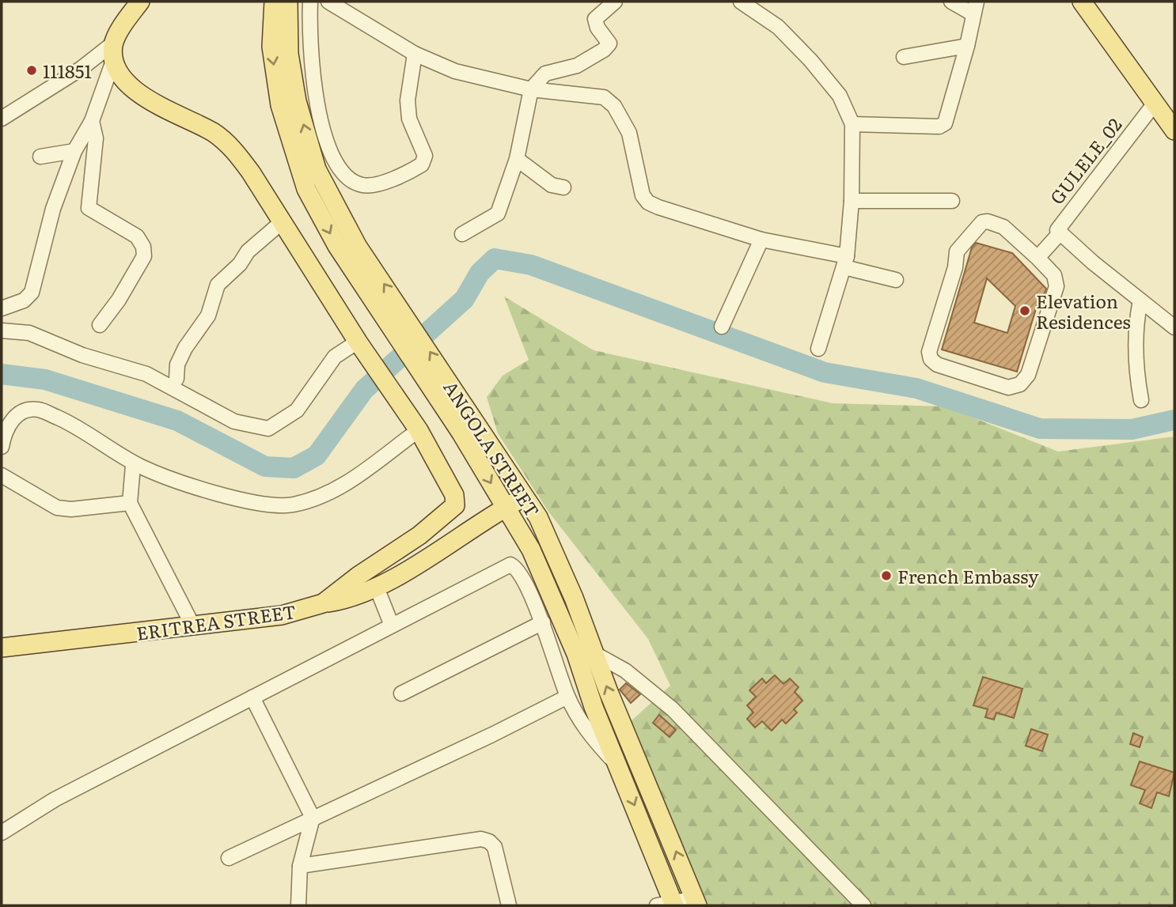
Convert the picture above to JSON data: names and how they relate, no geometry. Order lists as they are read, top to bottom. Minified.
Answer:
{"streets":{"main road":["ANGOLA STREET","ERITREA STREET"],"street":["GULELE_02"]},"places":["111851","Elevation Residences","French Embassy"]}
